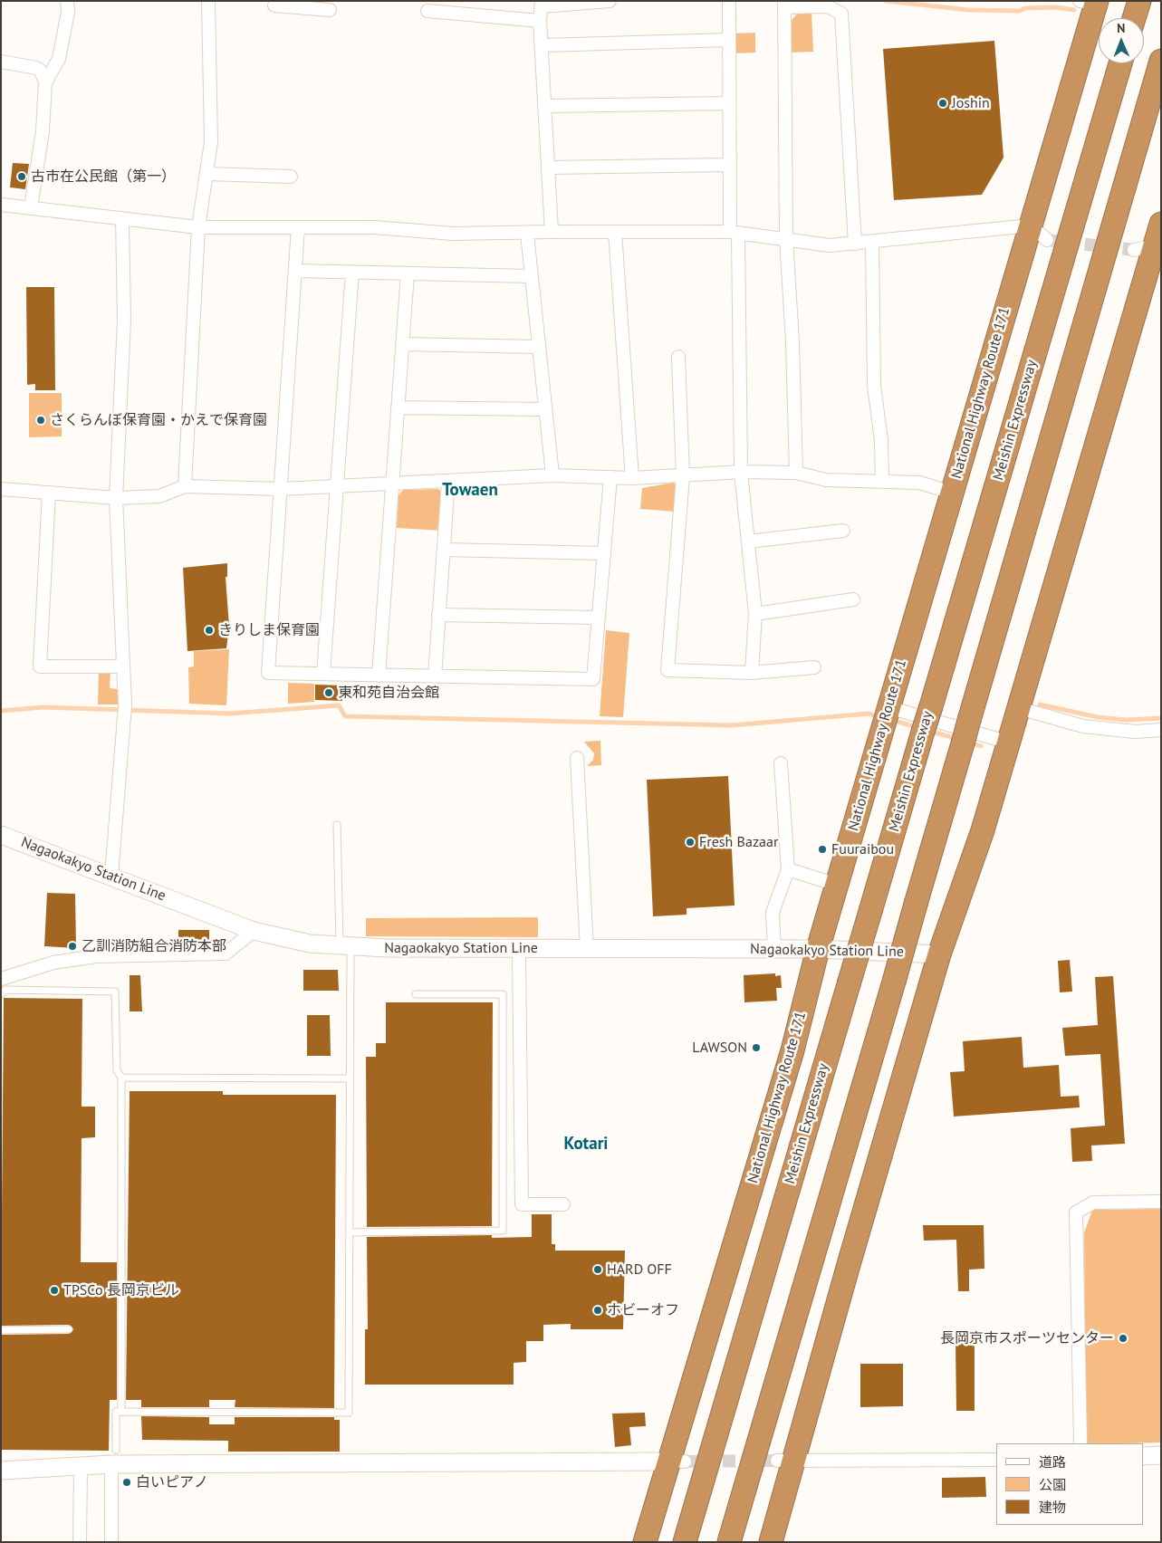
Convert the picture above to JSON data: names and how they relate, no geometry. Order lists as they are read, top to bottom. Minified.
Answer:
{"streets":{"highway":["National Highway Route 171","Meishin Expressway"],"main road":["Nagaokakyo Station Line"]},"crossings":[["National Highway Route 171","Nagaokakyo Station Line"]],"districts":["Towaen","Kotari"],"places":["Joshin","古市在公民館（第一）","さくらんぼ保育園・かえで保育園","きりしま保育園","東和苑自治会館","Fresh Bazaar","Fuuraibou","乙訓消防組合消防本部","LAWSON","HARD OFF","TPSCo 長岡京ビル","ホビーオフ","長岡京市スポーツセンター","白いピアノ"],"legend":["道路","公園","建物"],"north":"top"}
